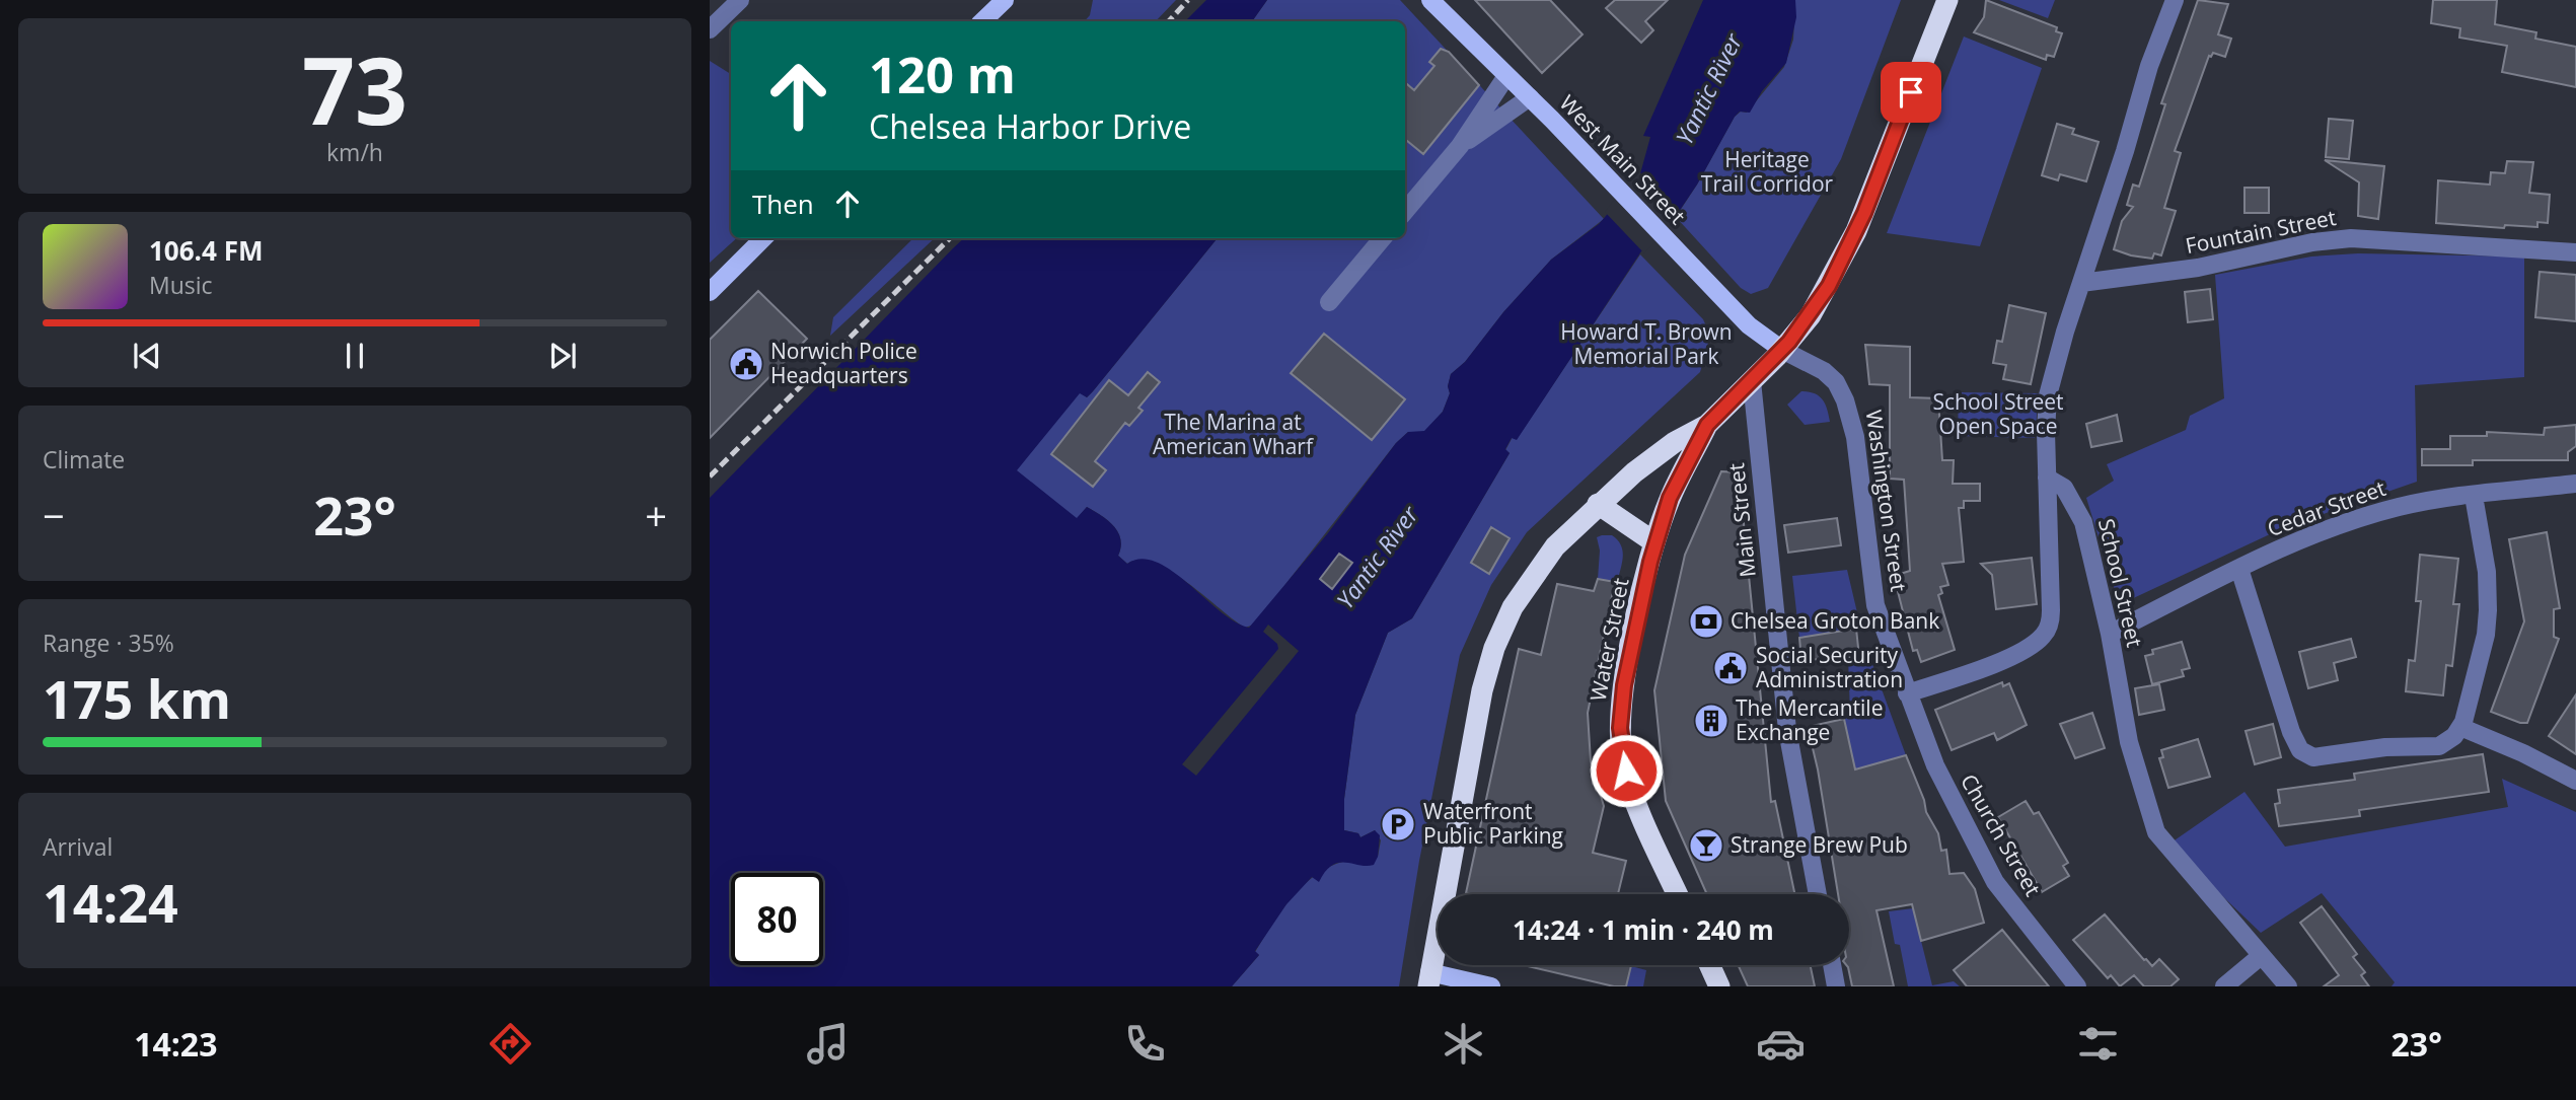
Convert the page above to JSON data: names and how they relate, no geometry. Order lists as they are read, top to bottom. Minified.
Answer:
{"streets":{"highway":["Water Street"],"main road":["West Main Street"],"street":["Fountain Street","Washington Street","Cedar Street","Main Street","School Street","Church Street"]},"crossings":[["West Main Street","Washington Street"],["Washington Street","Church Street"],["Cedar Street","School Street"]],"water":["Yantic River"],"parks":["Heritage Trail Corridor","Howard T. Brown Memorial Park","School Street Open Space","The Marina at American Wharf"],"places":{"public building":["Norwich Police Headquarters","Social Security Administration"],"bank":["Chelsea Groton Bank"],"building":["The Mercantile Exchange"],"parking":["Waterfront Public Parking"],"bar":["Strange Brew Pub"]},"page":{"tile":[["73","km/h"],"Climate",["Range · 35%","175 km"],["Arrival","14:24"]],"turn":["120 m","Chelsea Harbor Drive"],"then":"Then","song":["106.4 FM","Music"],"heat":["−","23°","+"],"limit":"80","trip":"14:24 · 1 min · 240 m","tabs":["14:23","23°"]}}
